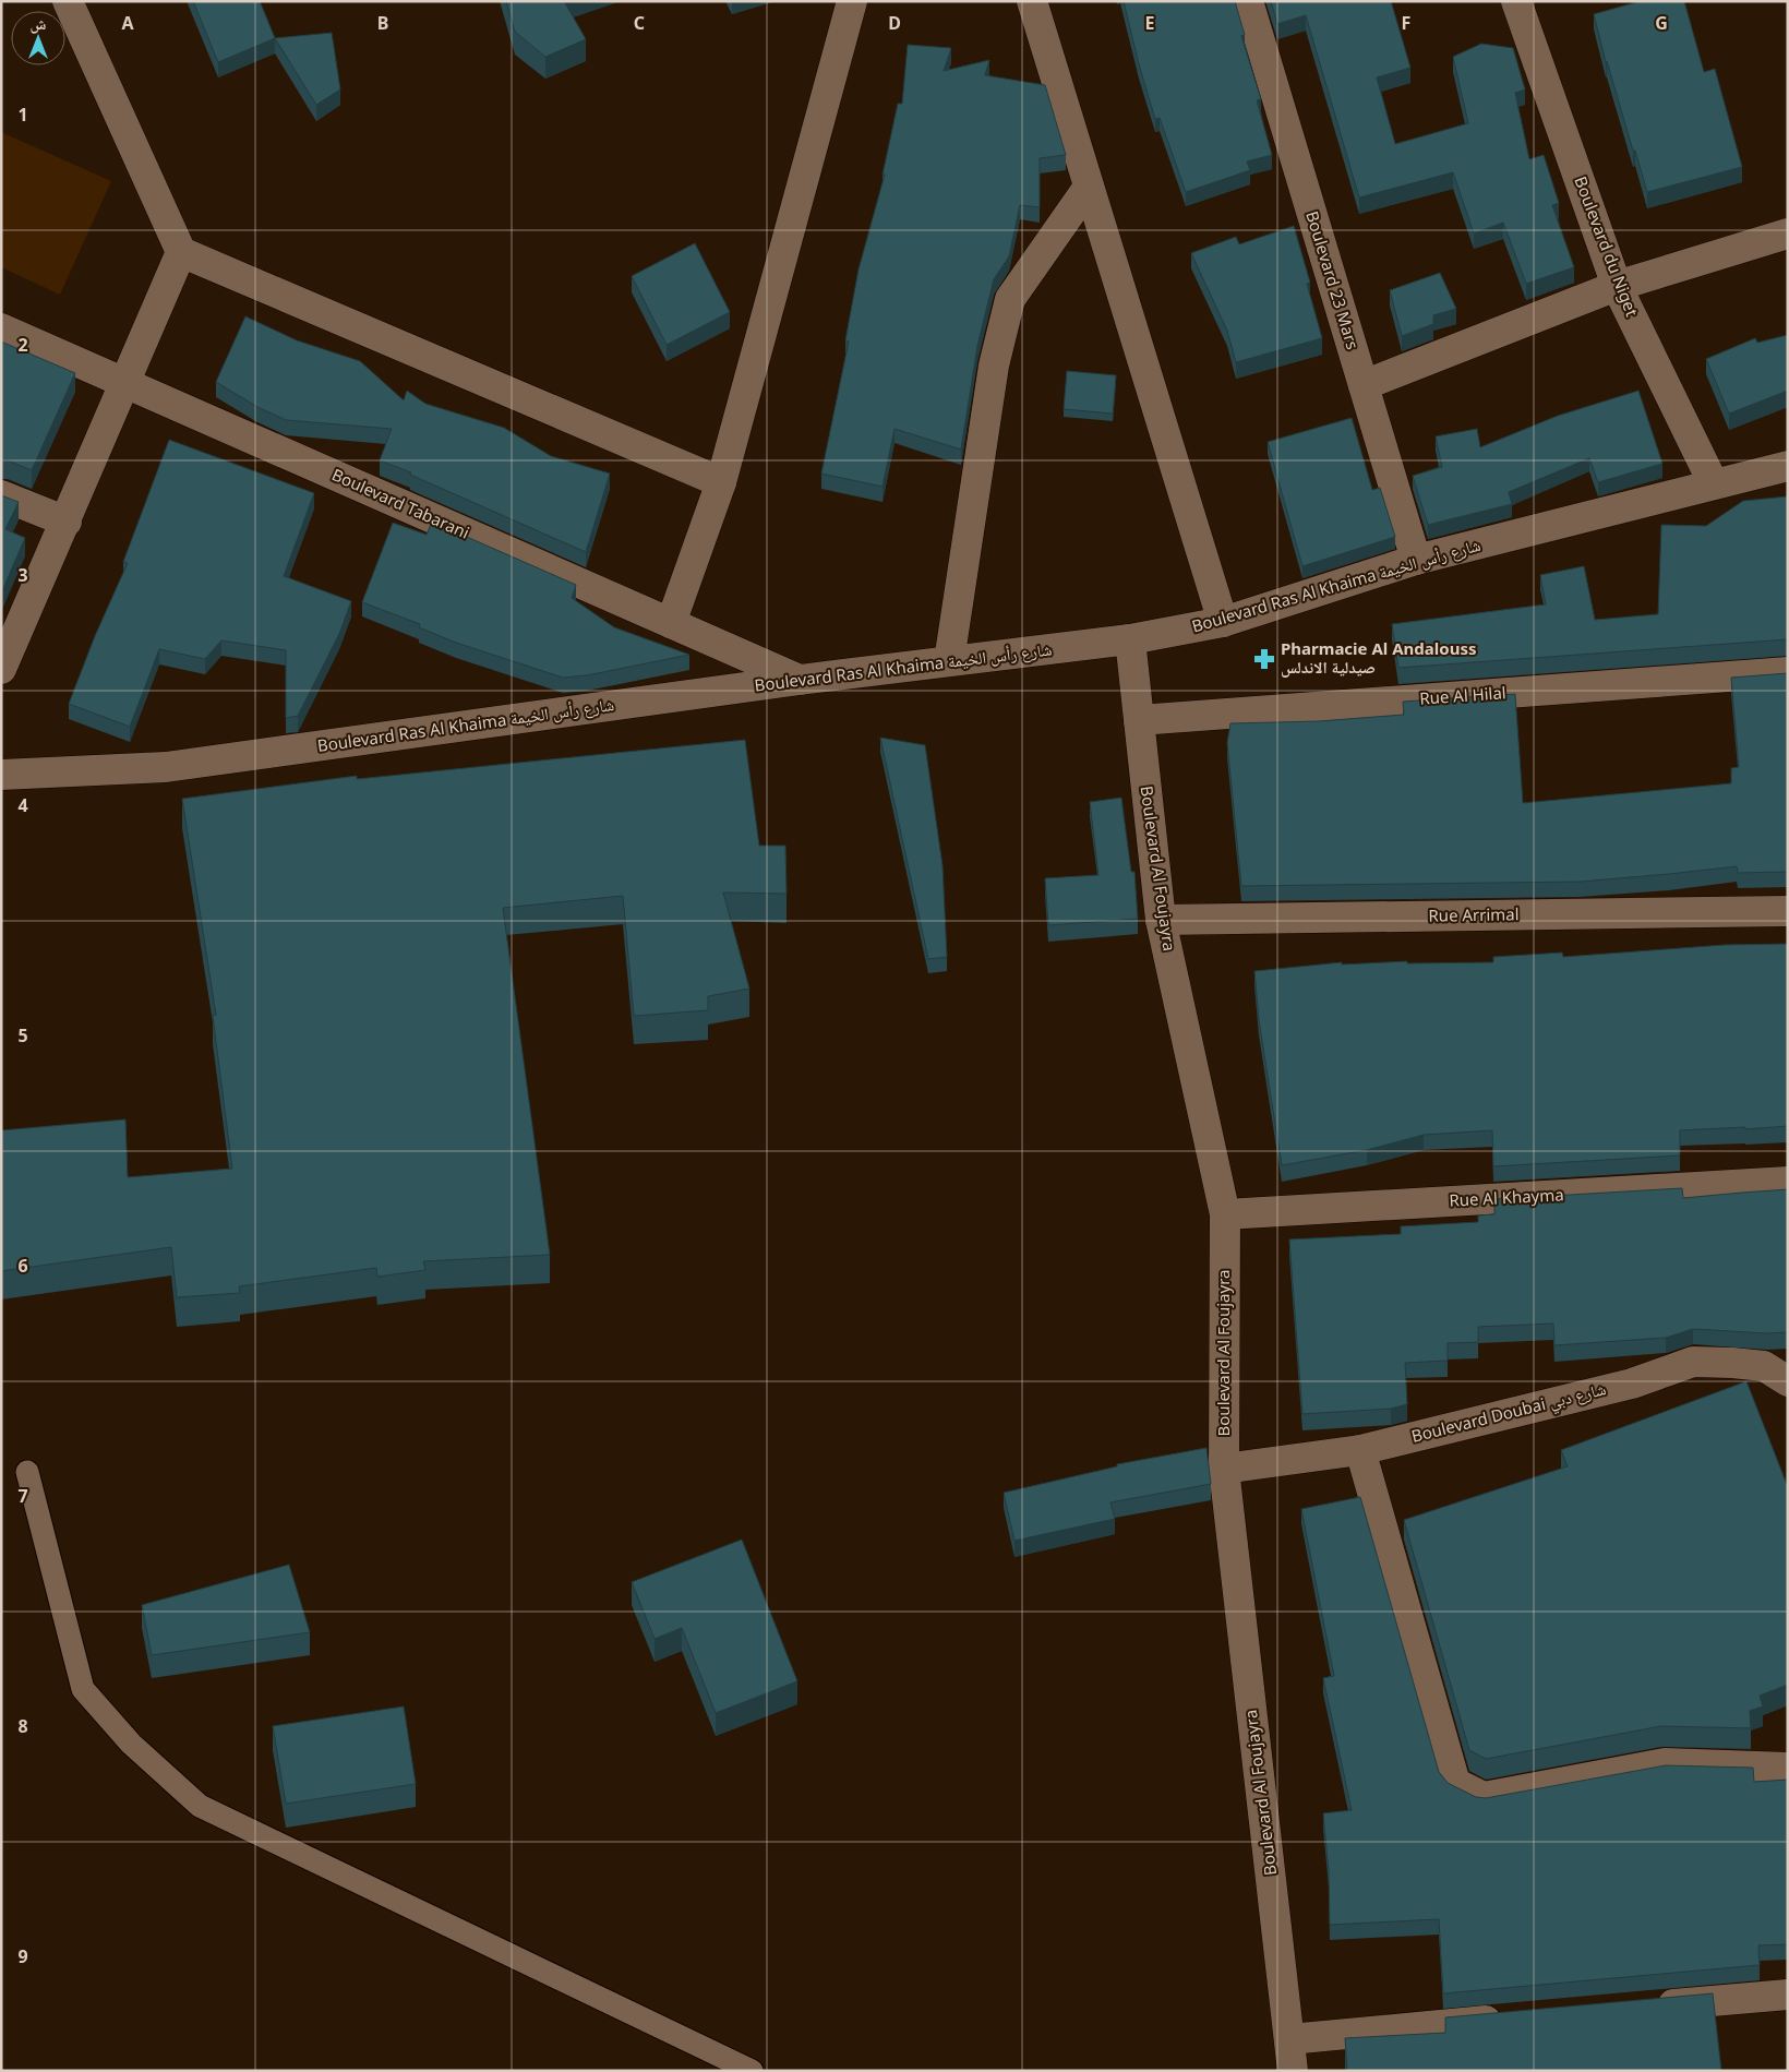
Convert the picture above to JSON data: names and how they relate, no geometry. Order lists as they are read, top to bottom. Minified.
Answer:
{"streets":{"street":["Boulevard du Niget","Boulevard 23 Mars","Boulevard Tabarani","Boulevard Ras Al Khaima شارع رأس الخيمة","Rue Al Hilal","Boulevard Al Foujayra","Rue Arrimal","Rue Al Khayma","Boulevard Doubai شارع دبي"]},"crossings":[["Boulevard du Niget","Boulevard Ras Al Khaima شارع رأس الخيمة"],["Boulevard 23 Mars","Boulevard Ras Al Khaima شارع رأس الخيمة"],["Boulevard Tabarani","Boulevard Ras Al Khaima شارع رأس الخيمة"],["Boulevard Ras Al Khaima شارع رأس الخيمة","Boulevard Al Foujayra"],["Rue Al Hilal","Boulevard Al Foujayra"],["Boulevard Al Foujayra","Rue Arrimal"],["Boulevard Al Foujayra","Rue Al Khayma"],["Boulevard Al Foujayra","Boulevard Doubai شارع دبي"]],"places":{"pharmacy":["Pharmacie Al Andalouss صيدلية الاندلس"]},"north":"top","grid":{"columns":["A","B","C","D","E","F","G"],"rows":["1","2","3","4","5","6","7","8","9"]}}
